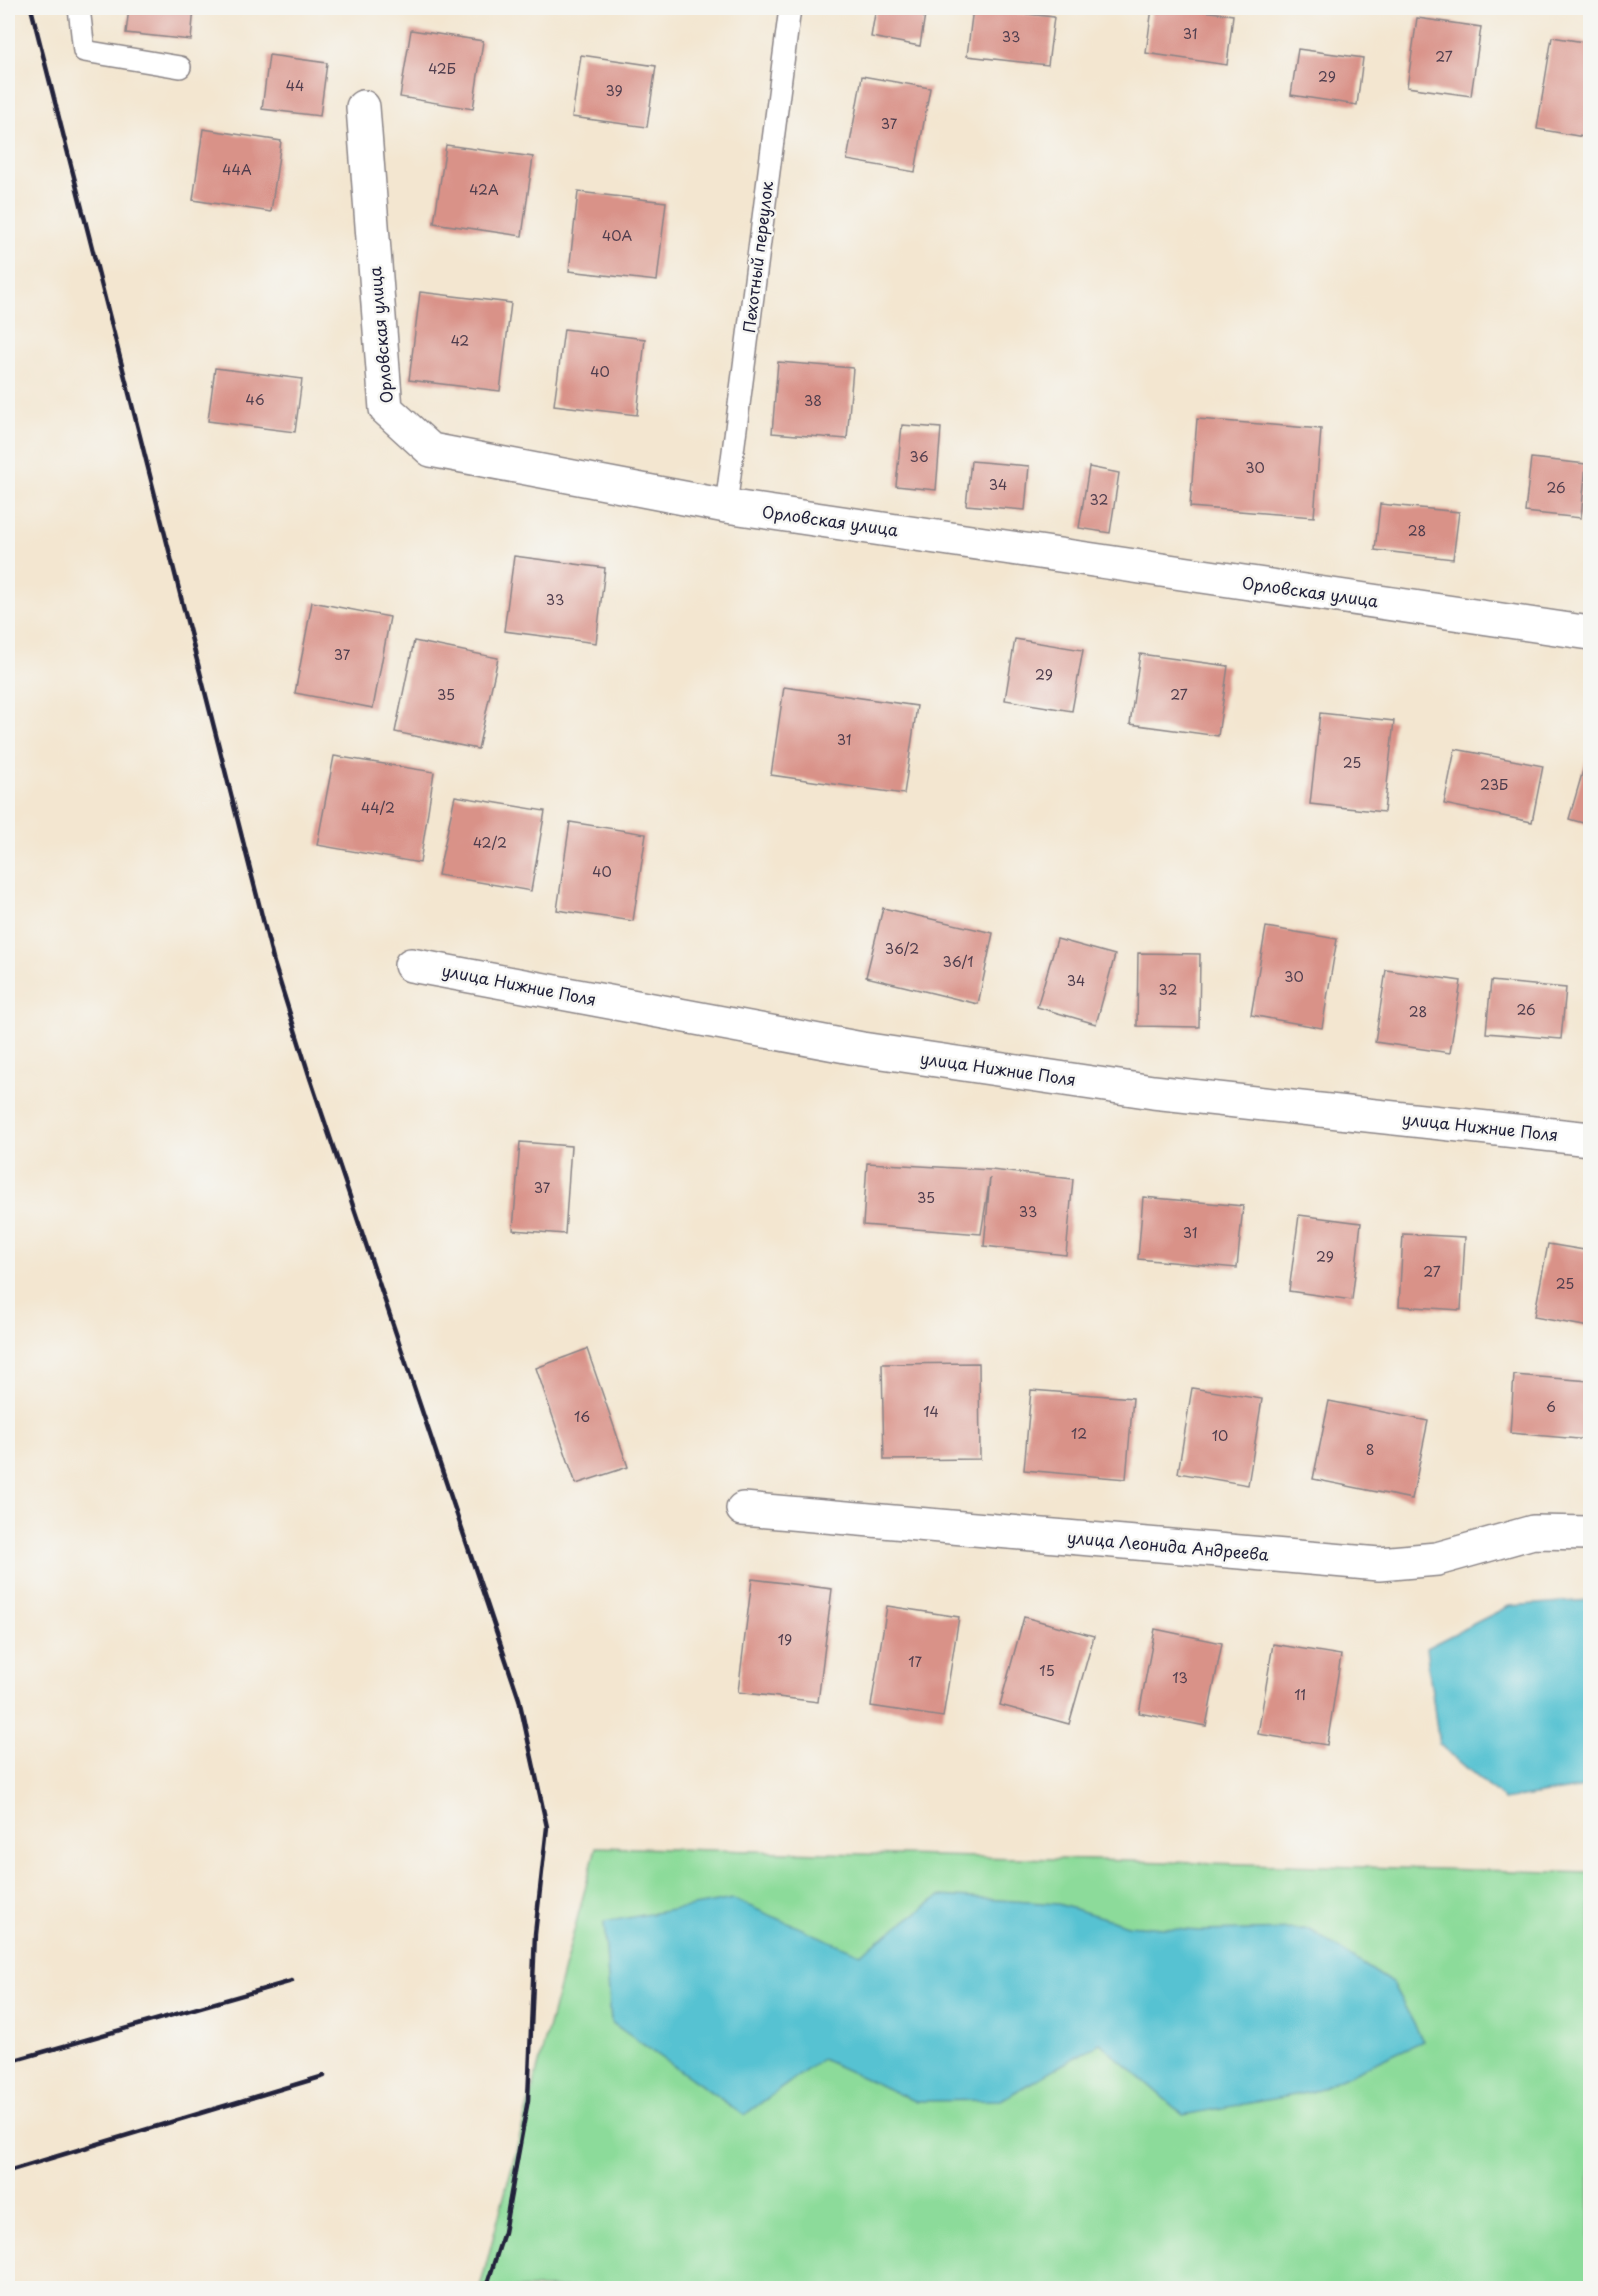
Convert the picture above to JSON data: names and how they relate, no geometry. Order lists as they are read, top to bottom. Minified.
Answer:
{"streets":{"street":["Орловская улица","улица Нижние Поля","улица Леонида Андреева"],"lane":["Пехотный переулок"]},"crossings":[["Пехотный переулок","Орловская улица"]],"house_numbers":["31","33","27","42Б","29","44","39","37","44А","42А","40А","42","40","46","38","36","30","34","26","32","28","33","37","29","35","27","31","25","23Б","44/2","42/2","40","36/2","36/1","30","34","32","26","28","37","35","33","31","29","27","25","6","14","16","12","10","8","19","17","15","13","11"]}
